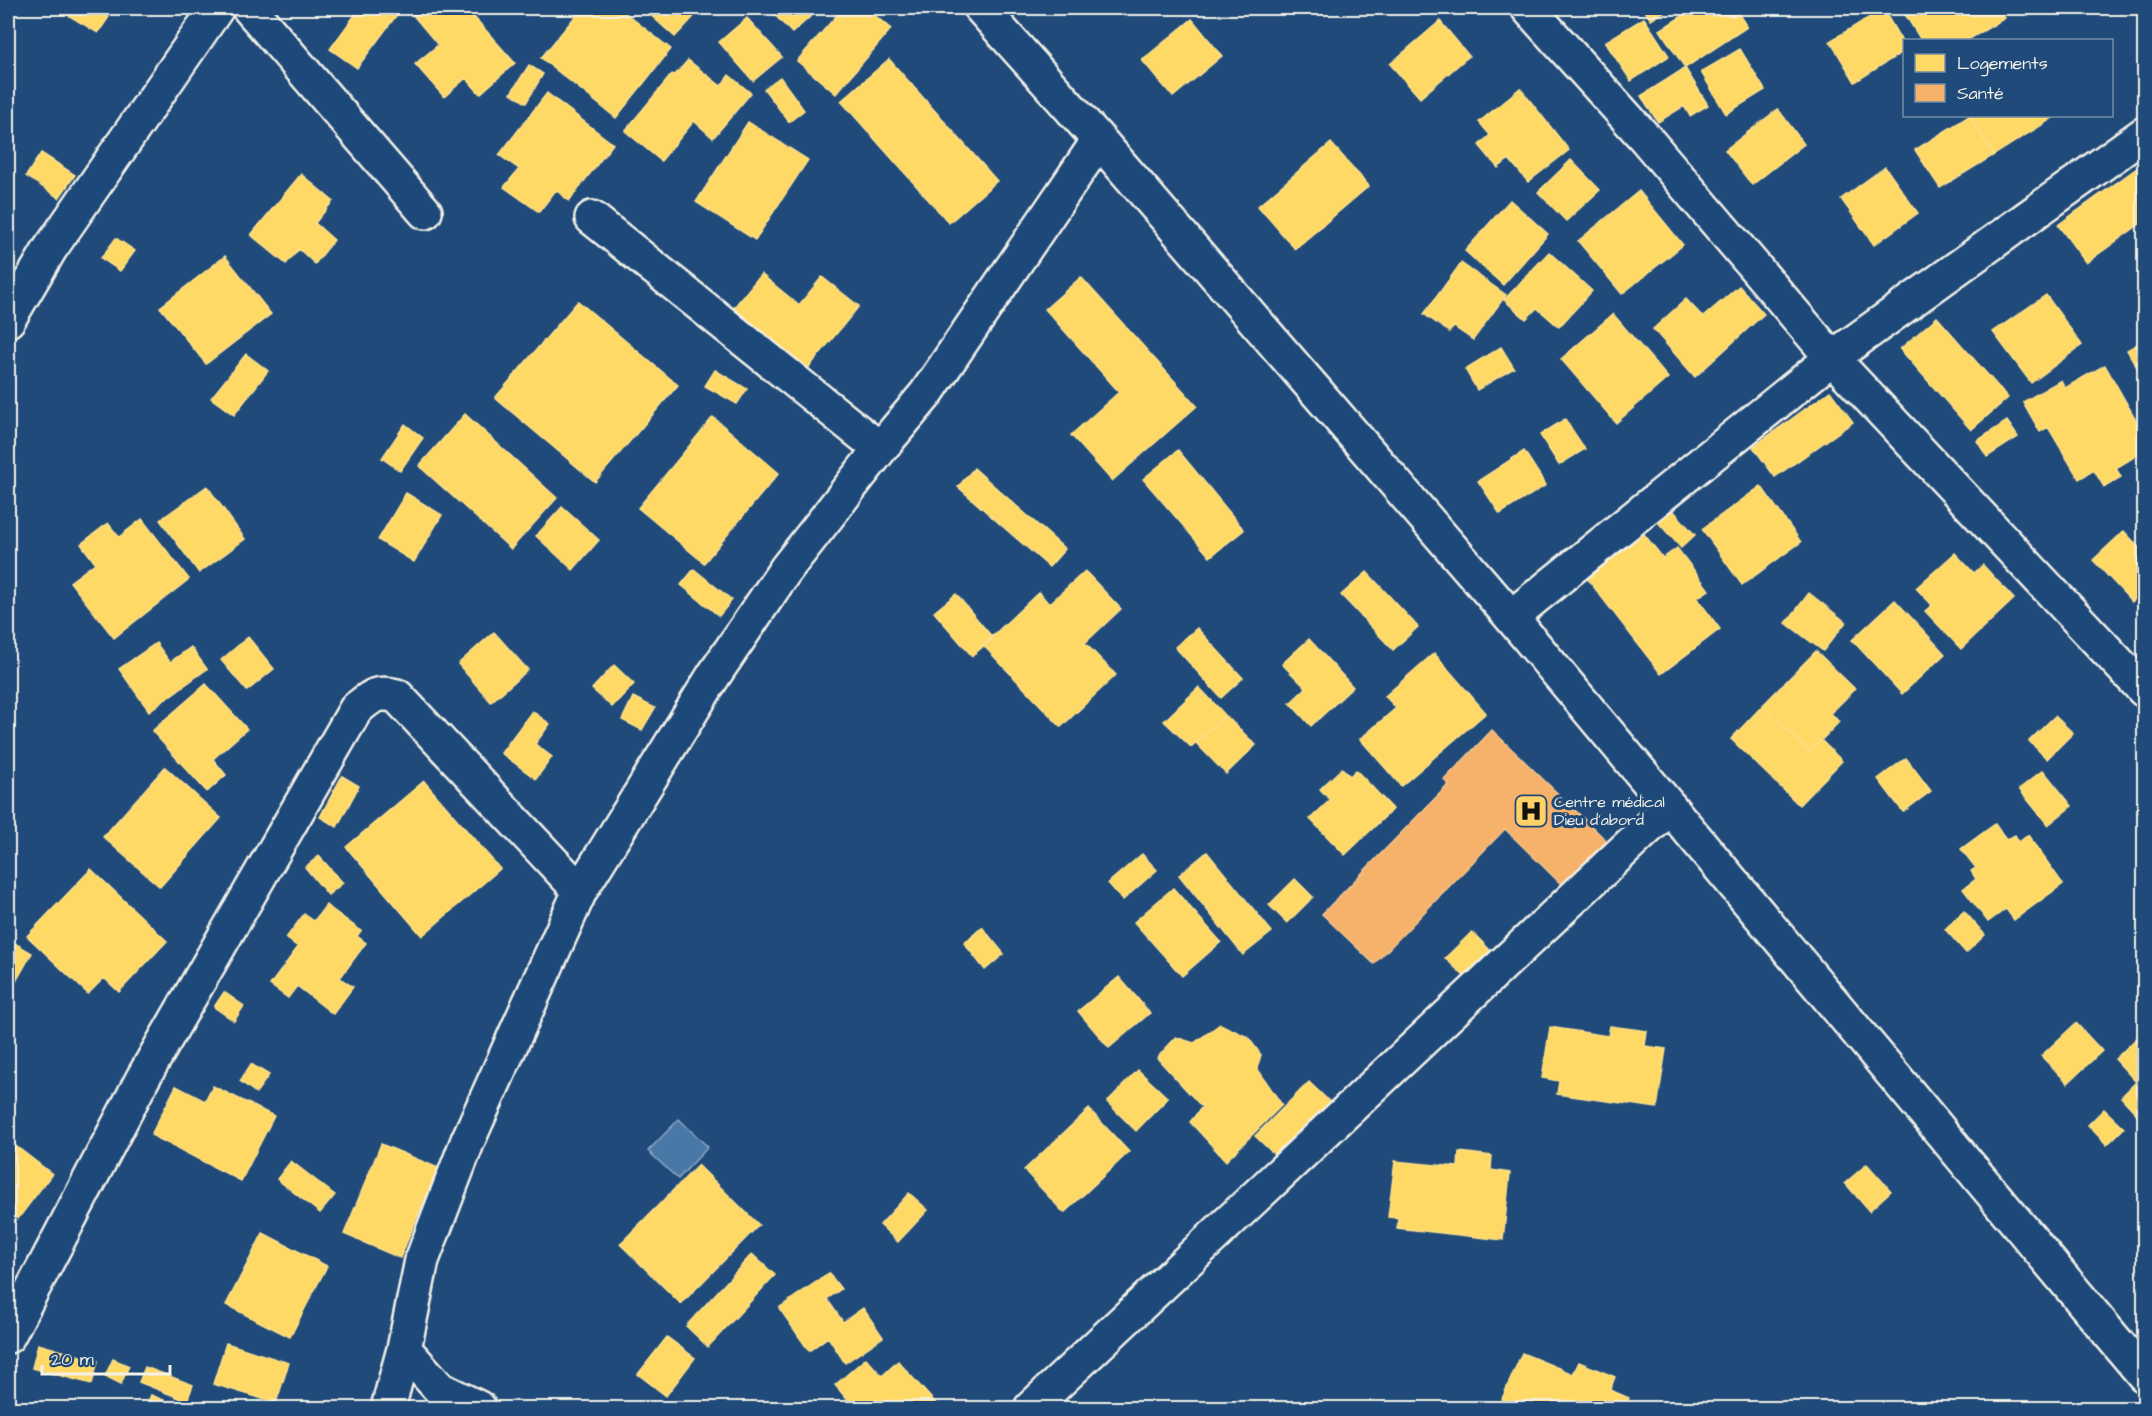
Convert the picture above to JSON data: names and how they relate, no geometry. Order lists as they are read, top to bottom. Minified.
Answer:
{"places":{"hospital":["Centre médical Dieu d'abord"]},"legend":["Logements","Santé"],"scale_bar":"20 m"}
